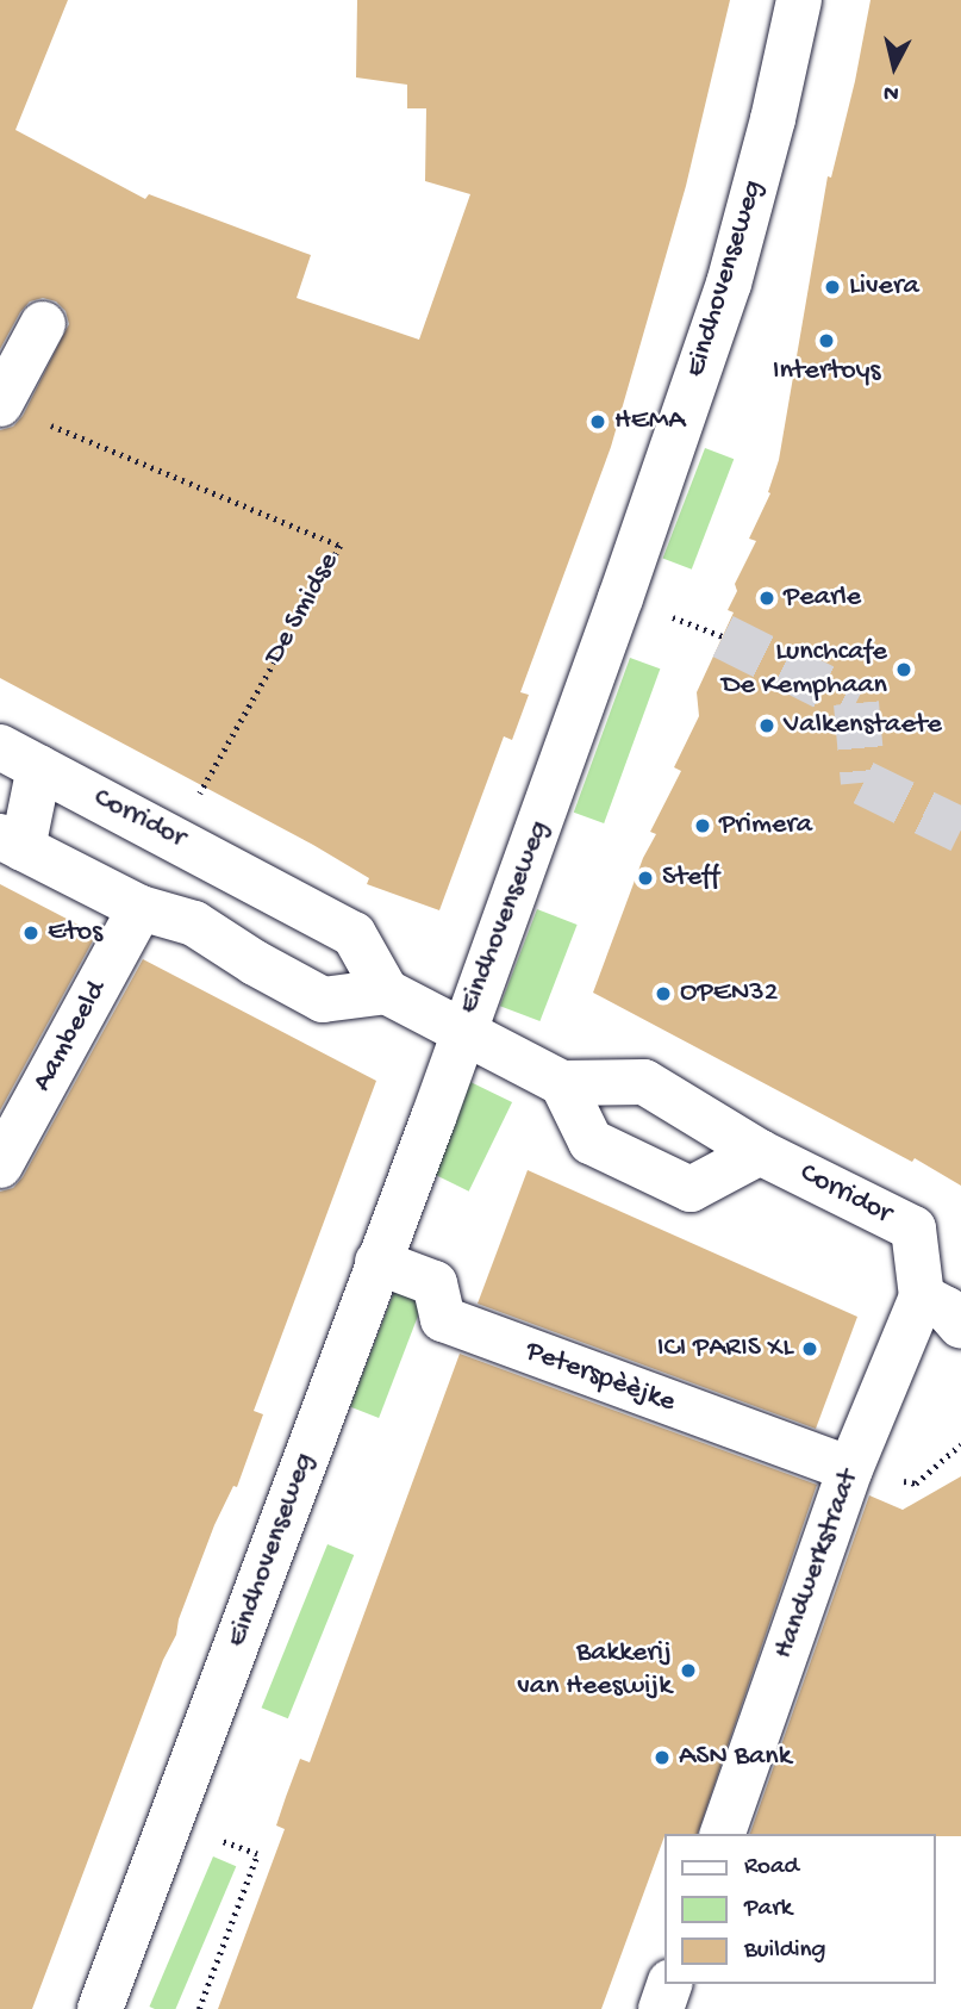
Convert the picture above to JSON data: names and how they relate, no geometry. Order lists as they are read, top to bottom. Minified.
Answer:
{"streets":{"street":["Eindhovenseweg","Corridor","Aambeeld","Peterspèèjke","Handwerkstraat"],"path":["De Smidse"]},"crossings":[["Eindhovenseweg","Corridor"],["Eindhovenseweg","Peterspèèjke"],["De Smidse","Corridor"],["Corridor","Aambeeld"],["Corridor","Handwerkstraat"],["Peterspèèjke","Handwerkstraat"]],"places":["Livera","Intertoys","HEMA","Pearle","Lunchcafe De Kemphaan","Valkenstaete","Primera","Steff","Etos","OPEN32","ICI PARIS XL","Bakkerij van Heeswijk","ASN Bank"],"legend":["Road","Park","Building"],"north":"bottom"}
